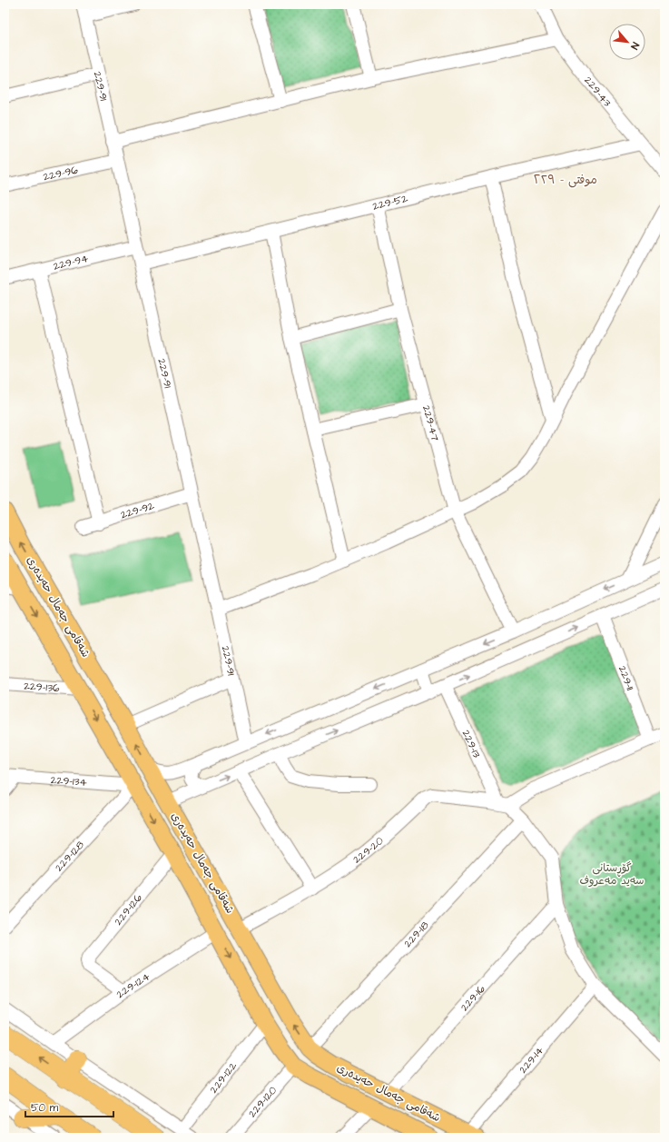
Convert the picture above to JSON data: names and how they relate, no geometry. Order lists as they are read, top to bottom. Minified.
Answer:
{"streets":{"main road":["شەقامی جەمال حەیدەری"],"street":["229-91","229-43","229-96","229-52","229-94","229-47","229-92","229-11","229-136","229-13","229-134","229-20","229-128","229-126","229-18","229-124","229-16","229-14","229-122","229-120"]},"crossings":[["229-91","229-96"],["229-91","229-52"],["229-91","229-94"],["229-91","229-92"],["229-43","229-52"],["229-52","229-47"],["شەقامی جەمال حەیدەری","229-136"],["شەقامی جەمال حەیدەری","229-134"],["شەقامی جەمال حەیدەری","229-20"],["شەقامی جەمال حەیدەری","229-128"],["شەقامی جەمال حەیدەری","229-126"],["شەقامی جەمال حەیدەری","229-18"],["شەقامی جەمال حەیدەری","229-124"],["شەقامی جەمال حەیدەری","229-16"],["شەقامی جەمال حەیدەری","229-14"],["شەقامی جەمال حەیدەری","229-122"],["شەقامی جەمال حەیدەری","229-120"],["229-13","229-20"],["229-134","229-128"],["229-126","229-124"]],"districts":["موفتی - ٢٢٩"],"parks":["گۆڕستانی سەید مەعروف"],"scale_bar":"50 m","north":"bottom right"}
